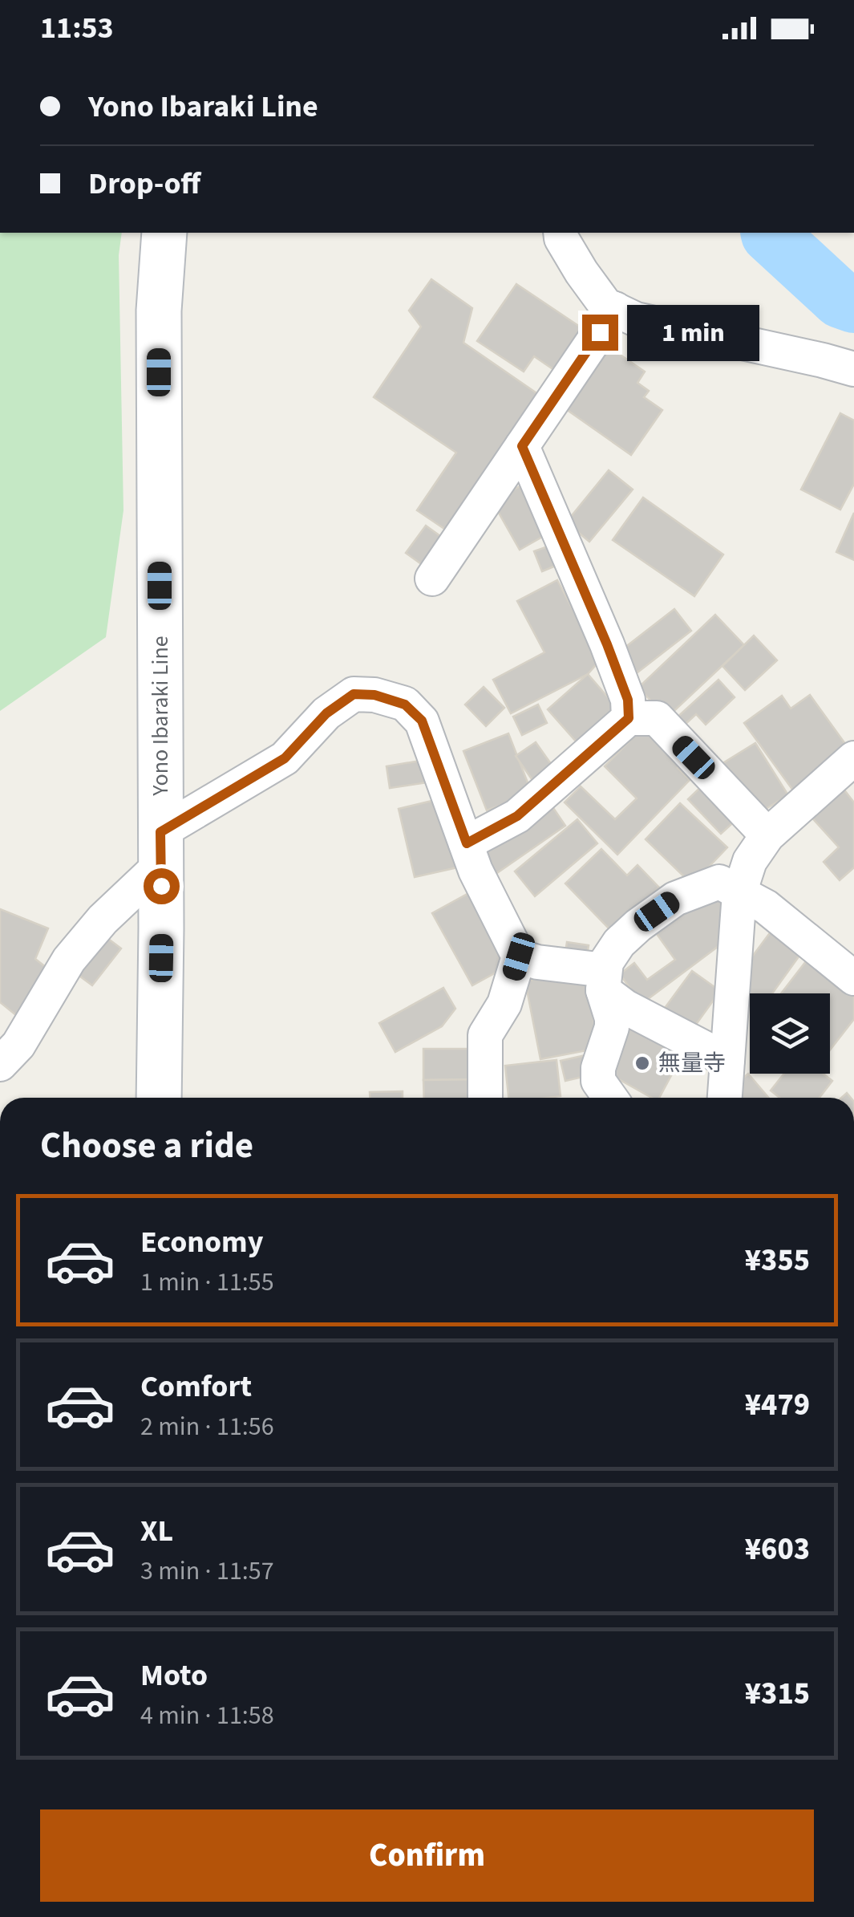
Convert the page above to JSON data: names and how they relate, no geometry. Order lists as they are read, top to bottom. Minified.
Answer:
{"streets":{"main road":["Yono Ibaraki Line"]},"places":["無量寺"],"page":{"status":"11:53","banner":["Yono Ibaraki Line","Drop-off"],"bubble":"1 min","heading":"Choose a ride","list":[{"name":"Economy","note":"1 min · 11:55","value":"¥355"},{"name":"Comfort","note":"2 min · 11:56","value":"¥479"},{"name":"XL","note":"3 min · 11:57","value":"¥603"},{"name":"Moto","note":"4 min · 11:58","value":"¥315"}],"buttons":"Confirm"}}
